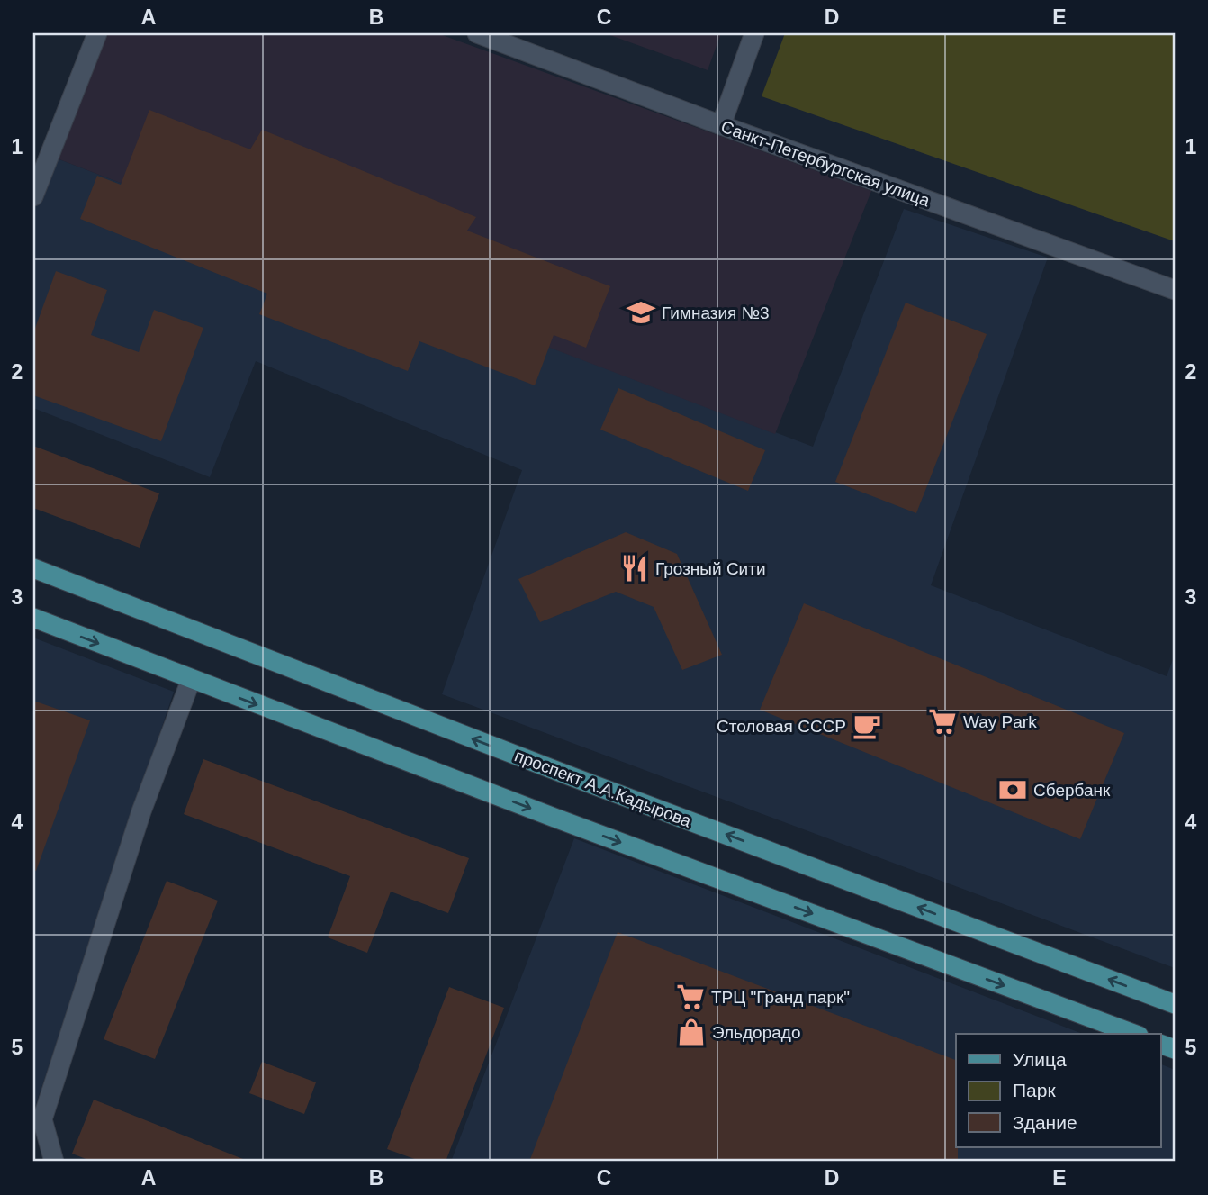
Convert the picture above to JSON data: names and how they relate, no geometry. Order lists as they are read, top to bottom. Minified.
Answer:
{"streets":{"main road":["проспект А.А.Кадырова"],"street":["Санкт-Петербургская улица"]},"places":{"school or university":["Гимназия №3"],"restaurant":["Грозный Сити"],"supermarket":["Way Park","ТРЦ \"Гранд парк\""],"cafe":["Столовая СССР"],"bank":["Сбербанк"],"shop":["Эльдорадо"]},"legend":["Улица","Парк","Здание"],"grid":{"columns":["A","B","C","D","E"],"rows":["1","2","3","4","5"]}}
